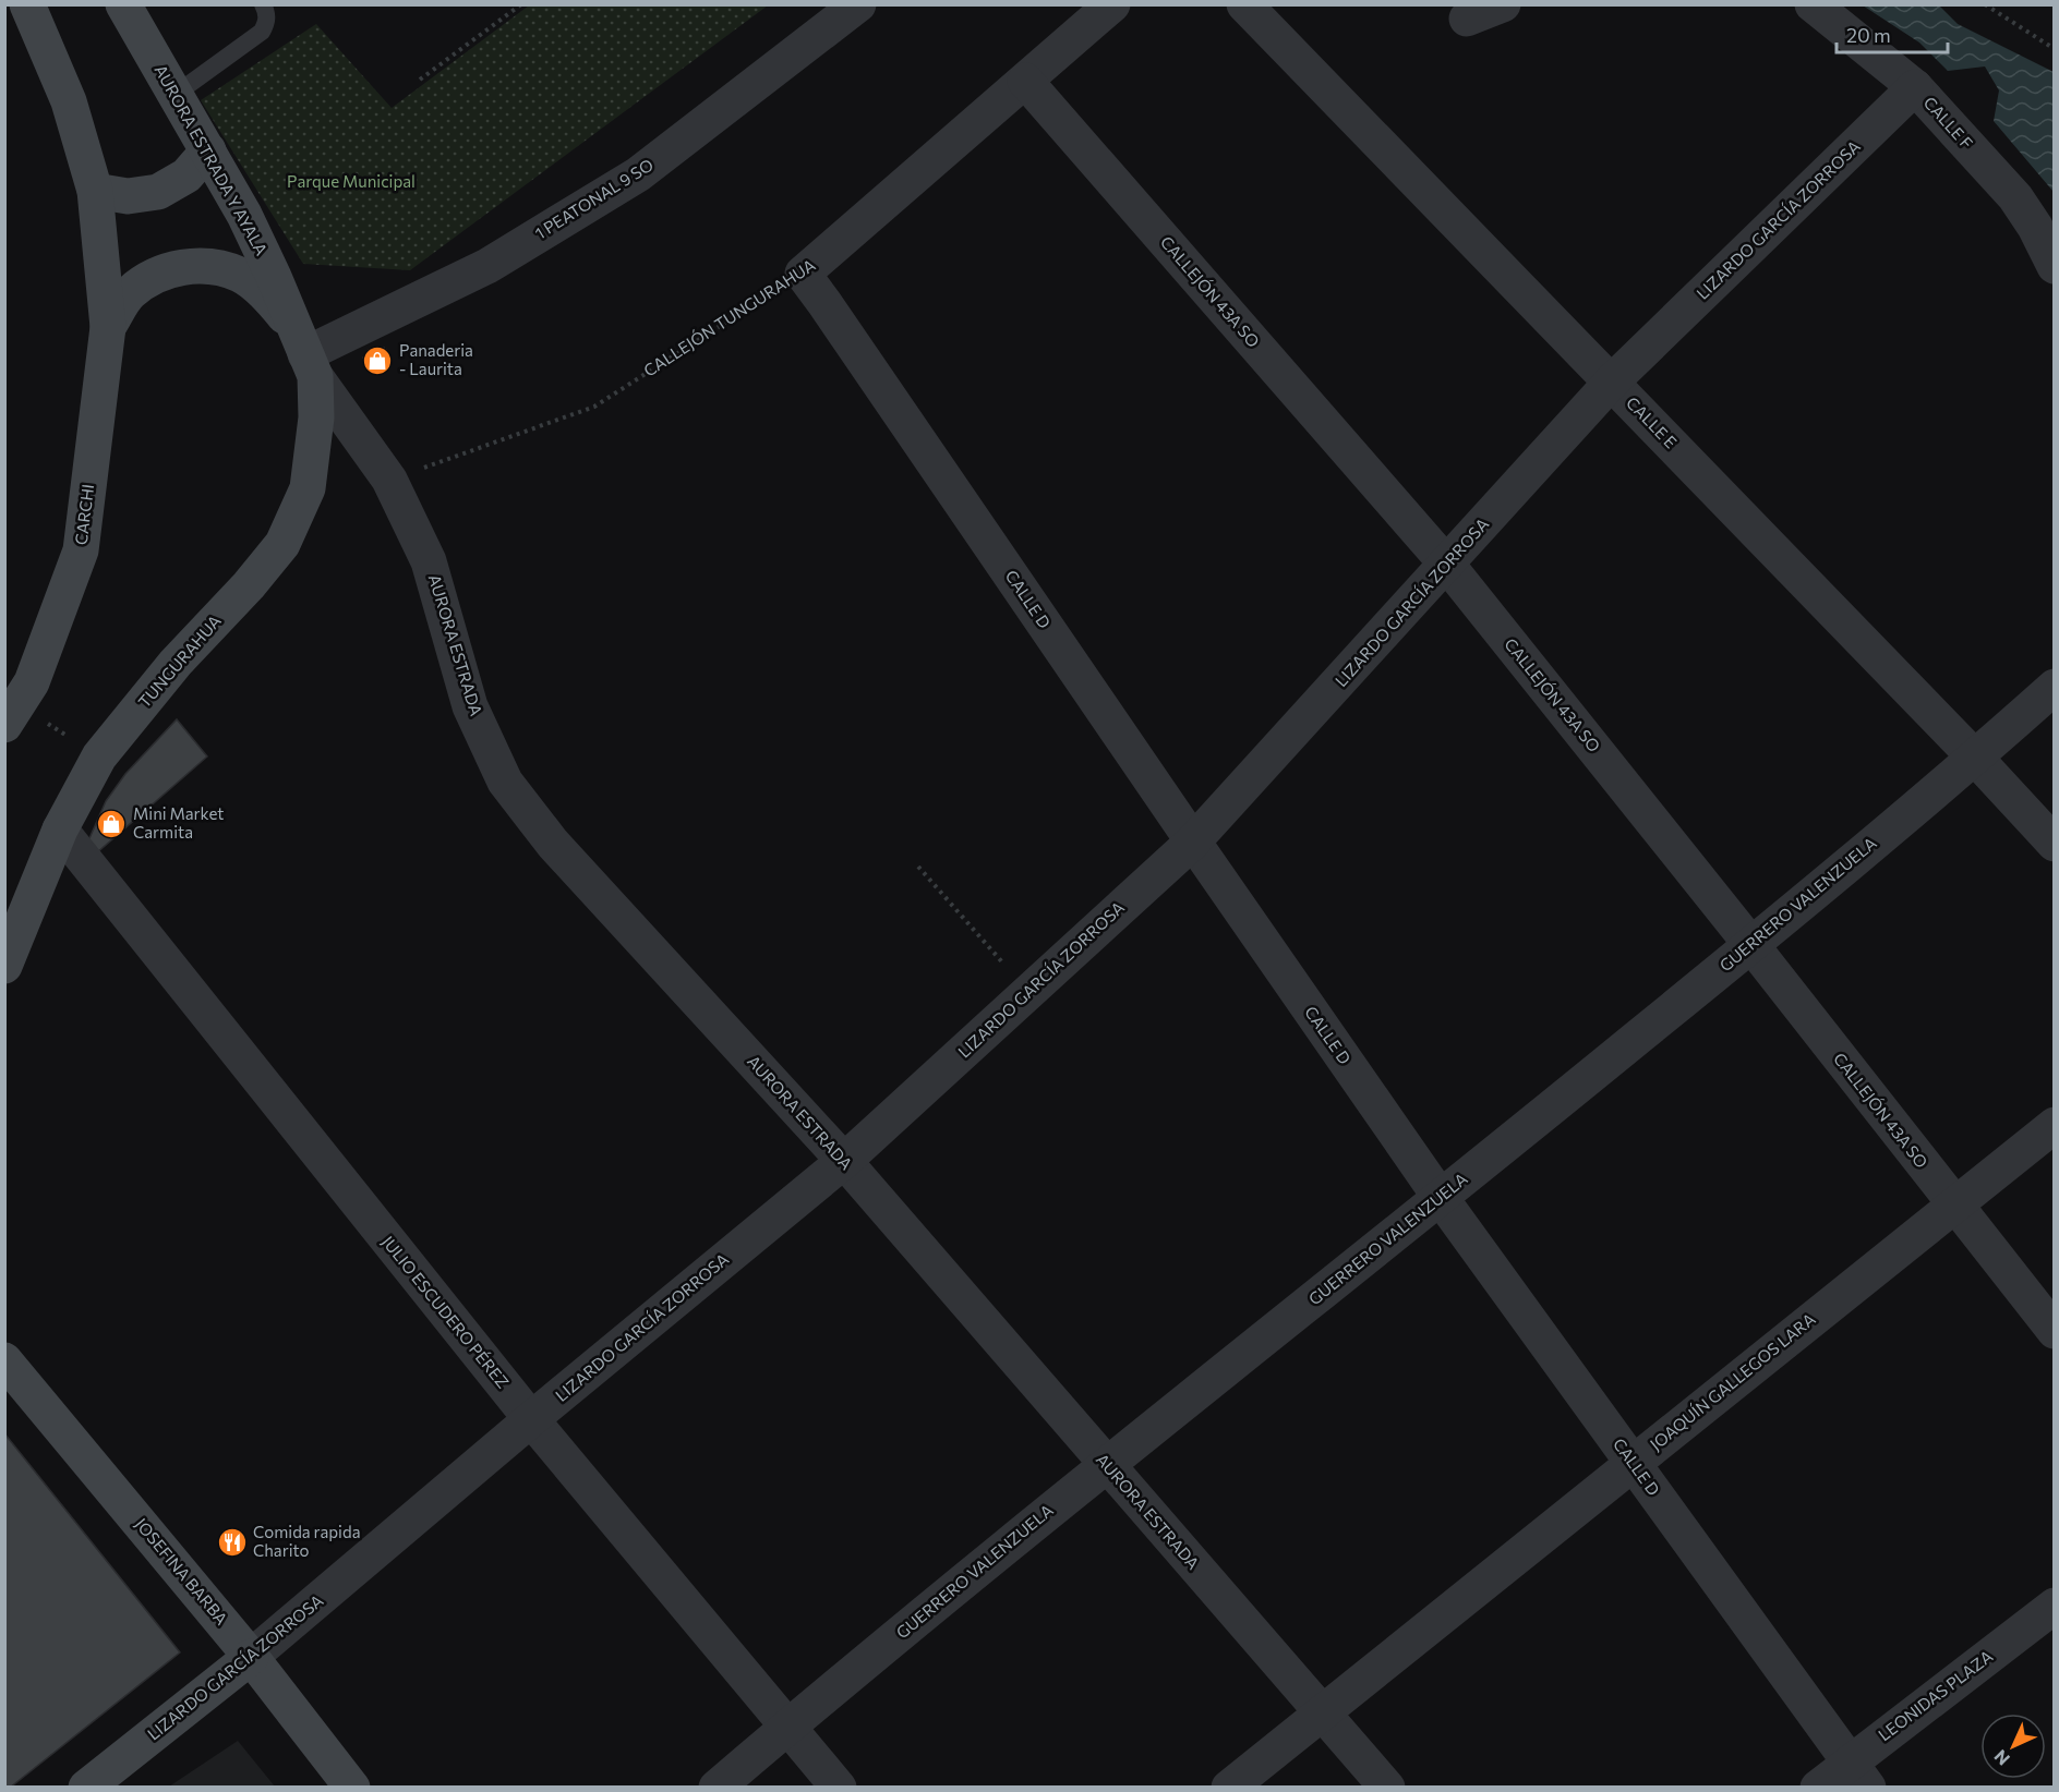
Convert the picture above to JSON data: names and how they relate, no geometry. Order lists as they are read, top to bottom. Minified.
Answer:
{"streets":{"main road":["AURORA ESTRADA Y AYALA","LIZARDO GARCÍA ZORROSA","CARCHI","TUNGURAHUA","JOSEFINA BARBA"],"street":["CALLE F","1 PEATONAL 9 SO","CALLEJÓN 43A SO","CALLEJÓN TUNGURAHUA","CALLE E","CALLE D","AURORA ESTRADA","GUERRERO VALENZUELA","JULIO ESCUDERO PÉREZ","JOAQUÍN GALLEGOS LARA","LEONIDAS PLAZA"]},"crossings":[["CALLE F","LIZARDO GARCÍA ZORROSA"],["AURORA ESTRADA Y AYALA","1 PEATONAL 9 SO"],["AURORA ESTRADA Y AYALA","AURORA ESTRADA"],["AURORA ESTRADA Y AYALA","TUNGURAHUA"],["1 PEATONAL 9 SO","AURORA ESTRADA"],["1 PEATONAL 9 SO","TUNGURAHUA"],["LIZARDO GARCÍA ZORROSA","CALLEJÓN 43A SO"],["LIZARDO GARCÍA ZORROSA","CALLE E"],["LIZARDO GARCÍA ZORROSA","CALLE D"],["LIZARDO GARCÍA ZORROSA","AURORA ESTRADA"],["LIZARDO GARCÍA ZORROSA","JULIO ESCUDERO PÉREZ"],["LIZARDO GARCÍA ZORROSA","JOSEFINA BARBA"],["CALLEJÓN 43A SO","CALLEJÓN TUNGURAHUA"],["CALLEJÓN 43A SO","GUERRERO VALENZUELA"],["CALLEJÓN 43A SO","JOAQUÍN GALLEGOS LARA"],["CALLEJÓN TUNGURAHUA","CALLE D"],["CALLEJÓN TUNGURAHUA","AURORA ESTRADA"],["CALLE E","GUERRERO VALENZUELA"],["CALLE D","GUERRERO VALENZUELA"],["CALLE D","JOAQUÍN GALLEGOS LARA"],["CALLE D","LEONIDAS PLAZA"],["AURORA ESTRADA","TUNGURAHUA"],["AURORA ESTRADA","GUERRERO VALENZUELA"],["AURORA ESTRADA","JOAQUÍN GALLEGOS LARA"],["TUNGURAHUA","JULIO ESCUDERO PÉREZ"],["GUERRERO VALENZUELA","JULIO ESCUDERO PÉREZ"]],"parks":["Parque Municipal"],"places":{"shop":["Panaderia - Laurita","Mini Market Carmita"],"restaurant":["Comida rapida Charito"]},"scale_bar":"20 m","north":"bottom left"}
